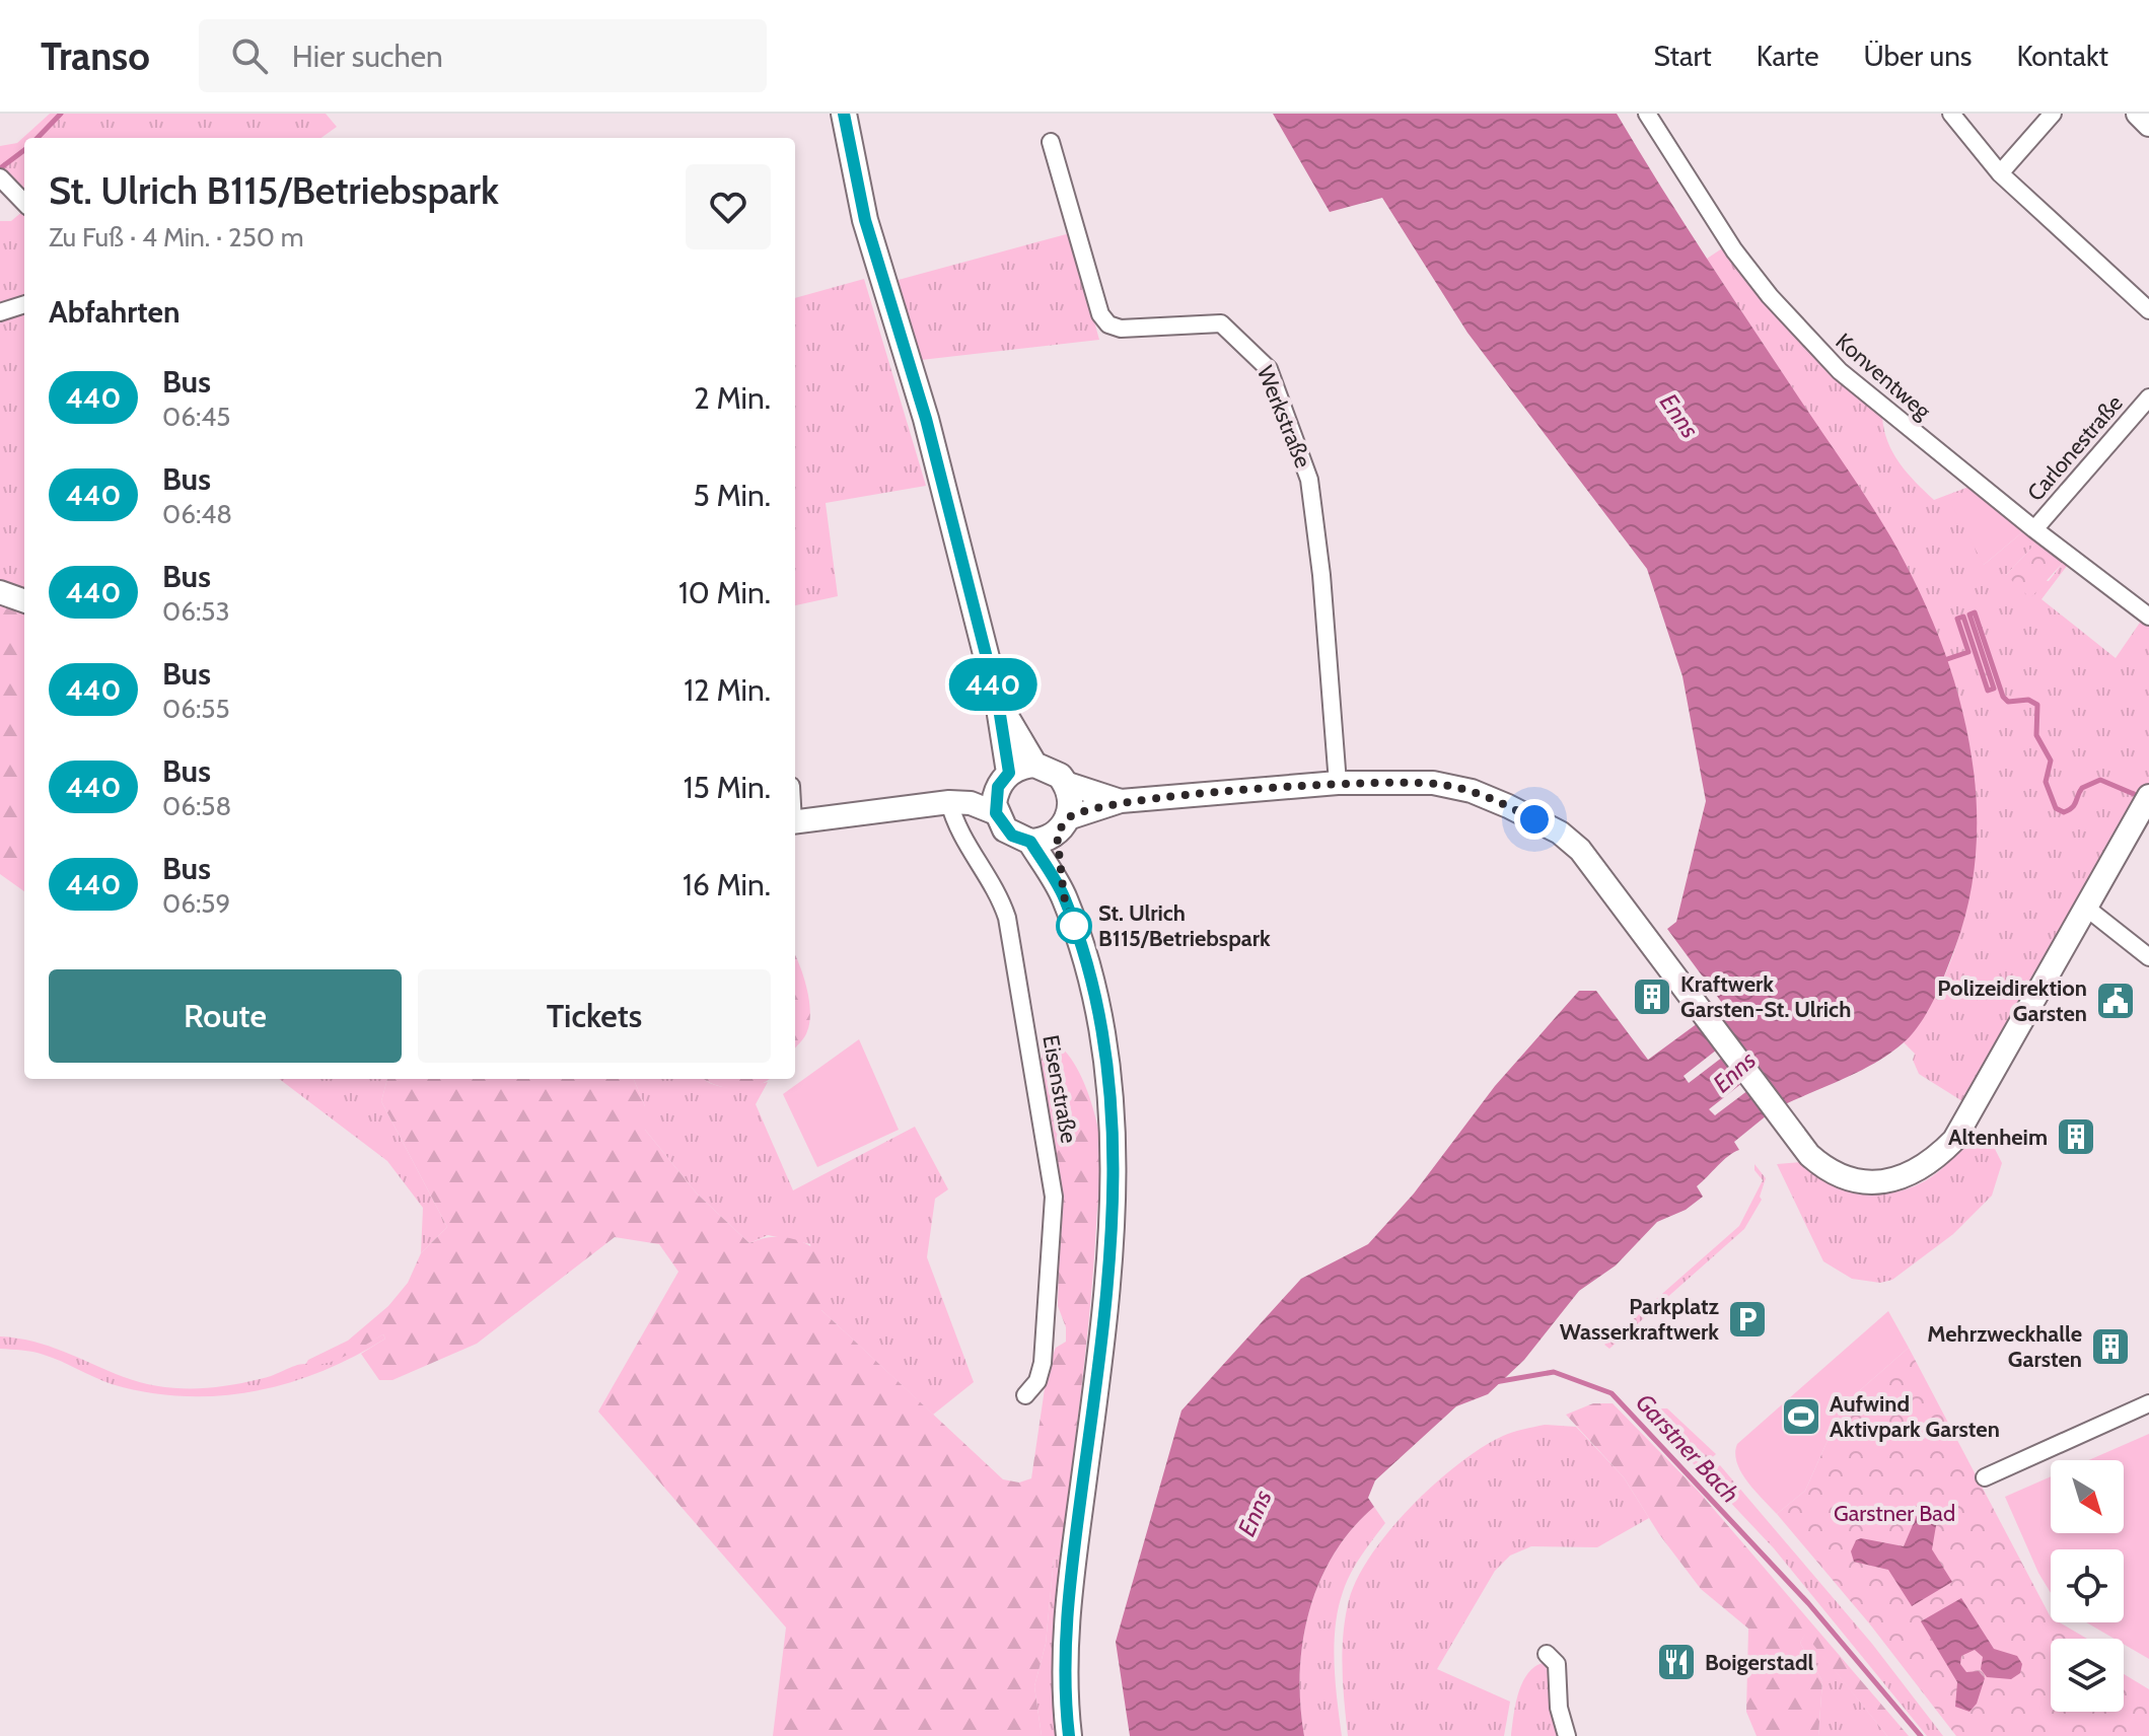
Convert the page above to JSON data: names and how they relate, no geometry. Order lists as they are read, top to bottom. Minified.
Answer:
{"streets":{"street":["Konventweg","Werkstraße","Carlonestraße","Eisenstraße"]},"crossings":[["Konventweg","Carlonestraße"]],"water":["Enns","Garstner Bach"],"parks":["Garstner Bad"],"places":{"other":["St. Ulrich B115/Betriebspark"],"building":["Kraftwerk Garsten-St. Ulrich","Altenheim","Mehrzweckhalle Garsten"],"public building":["Polizeidirektion Garsten"],"parking":["Parkplatz Wasserkraftwerk"],"sports":["Aufwind Aktivpark Garsten"],"restaurant":["Boigerstadl"]},"lines":["bus line 440"],"north":"bottom right","page":{"header":"Transo","search":"Hier suchen","nav":["Start","Karte","Über uns","Kontakt"],"on_map":"440","heading":[["St. Ulrich B115/Betriebspark","Zu Fuß · 4 Min. · 250 m"],"Abfahrten"],"list":[{"mark":"440","name":"Bus","note":"06:45","value":"2 Min."},{"mark":"440","name":"Bus","note":"06:48","value":"5 Min."},{"mark":"440","name":"Bus","note":"06:53","value":"10 Min."},{"mark":"440","name":"Bus","note":"06:55","value":"12 Min."},{"mark":"440","name":"Bus","note":"06:58","value":"15 Min."},{"mark":"440","name":"Bus","note":"06:59","value":"16 Min."}],"buttons":["Route","Tickets"]}}
